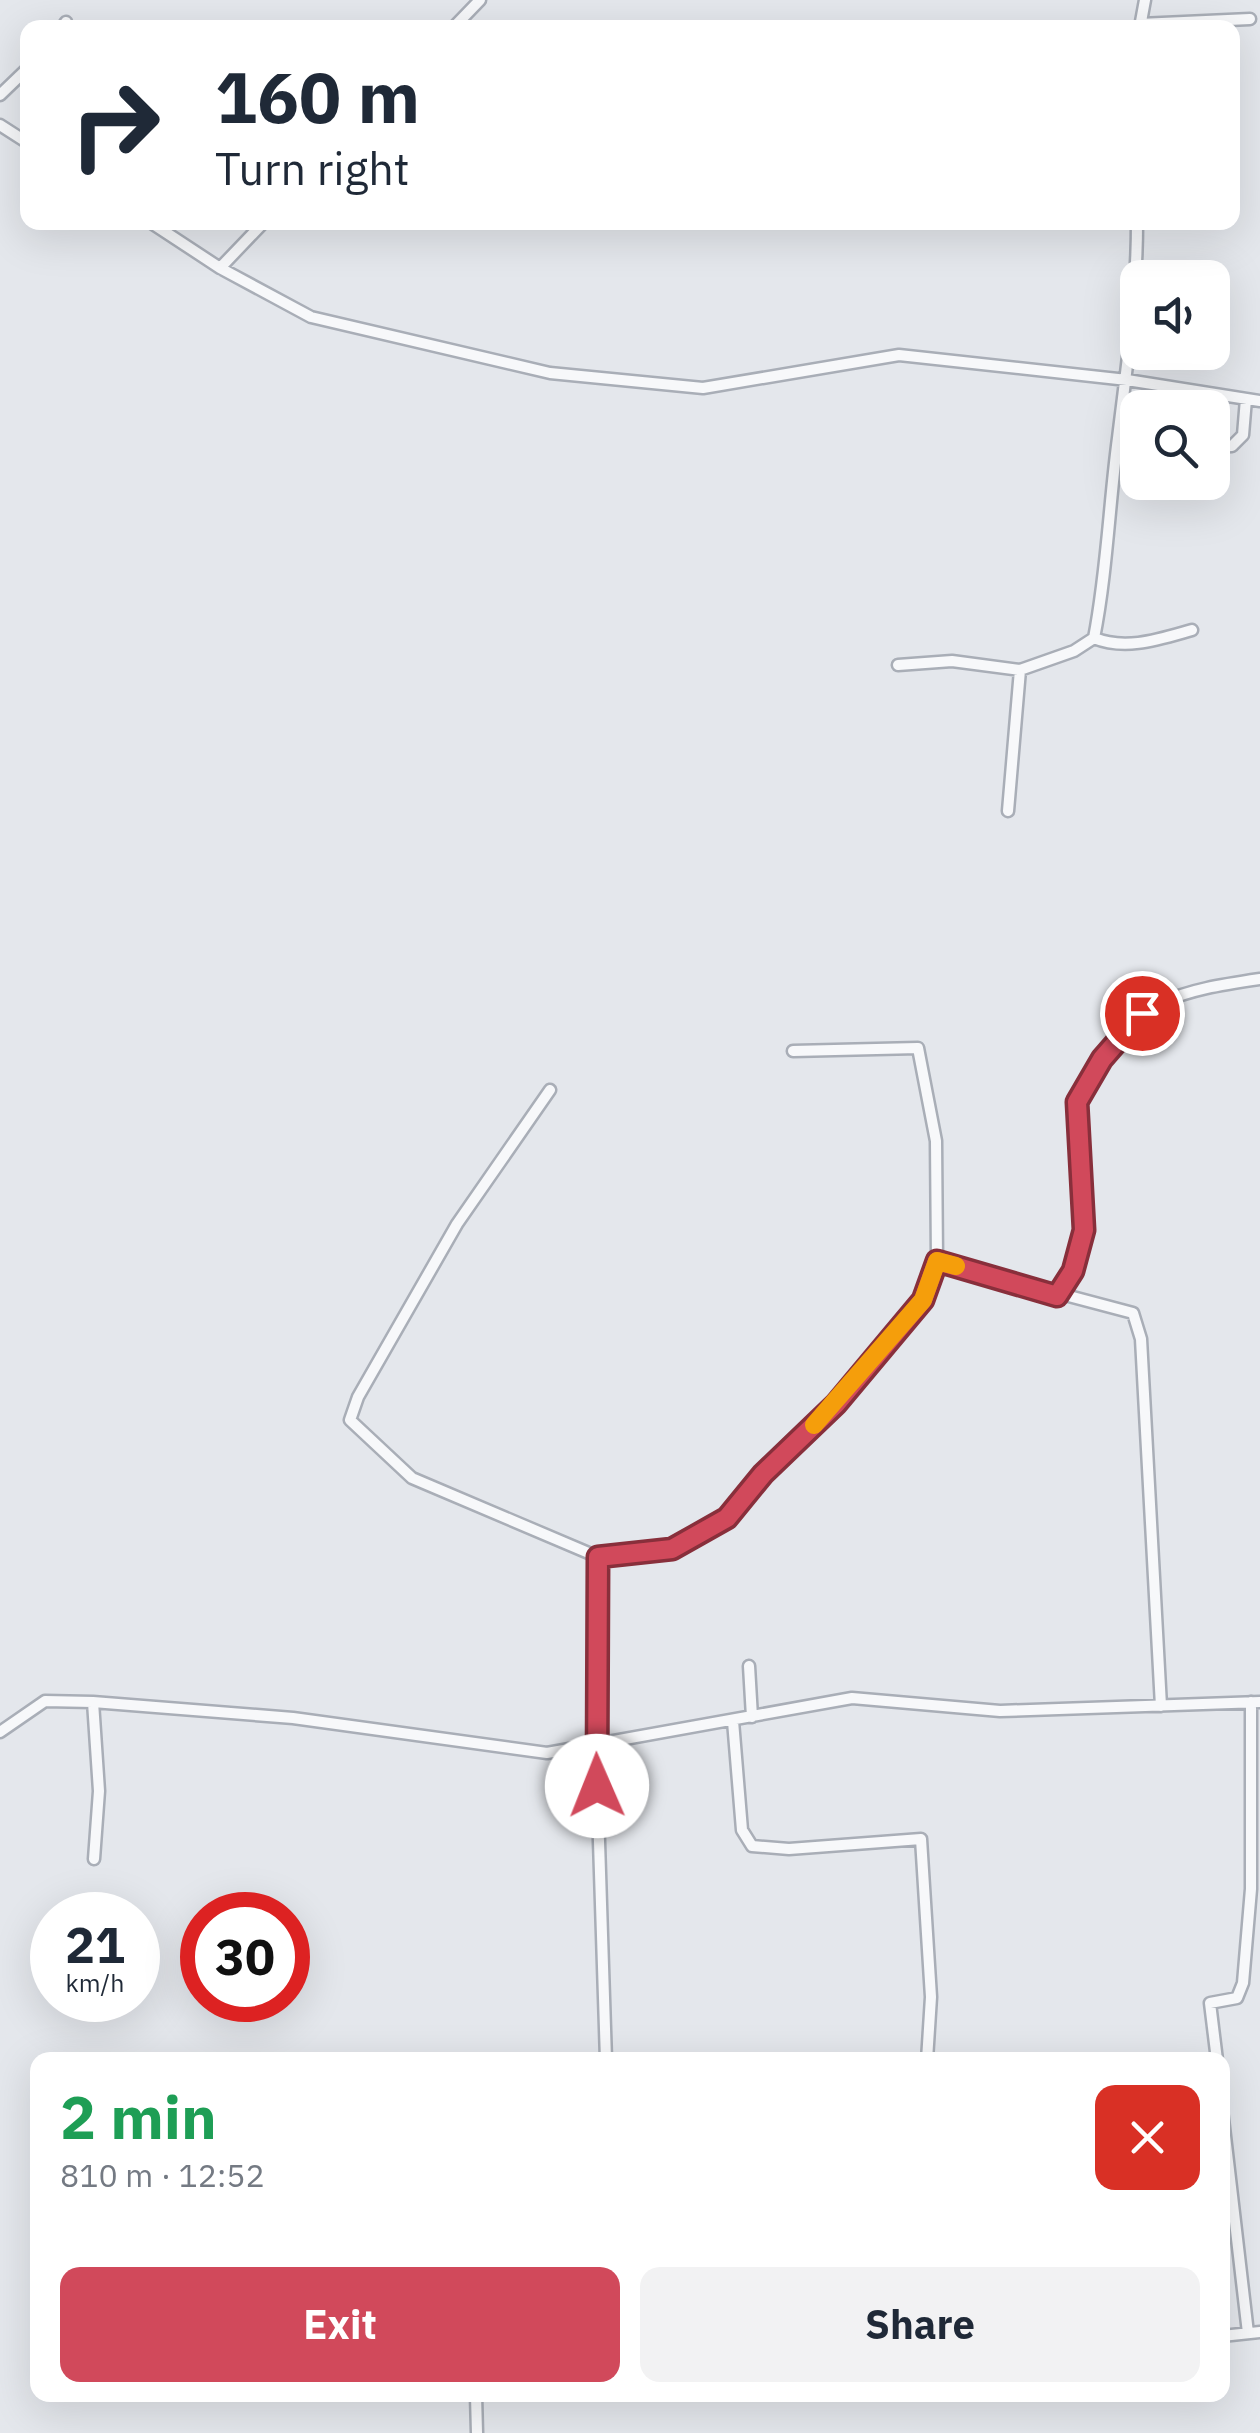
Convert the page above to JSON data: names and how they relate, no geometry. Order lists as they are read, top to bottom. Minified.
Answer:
{"page":{"turn":["160 m","Turn right"],"speed":"21 km/h","limit":"30","heading":["2 min","810 m · 12:52"],"buttons":["Exit","Share"]}}
